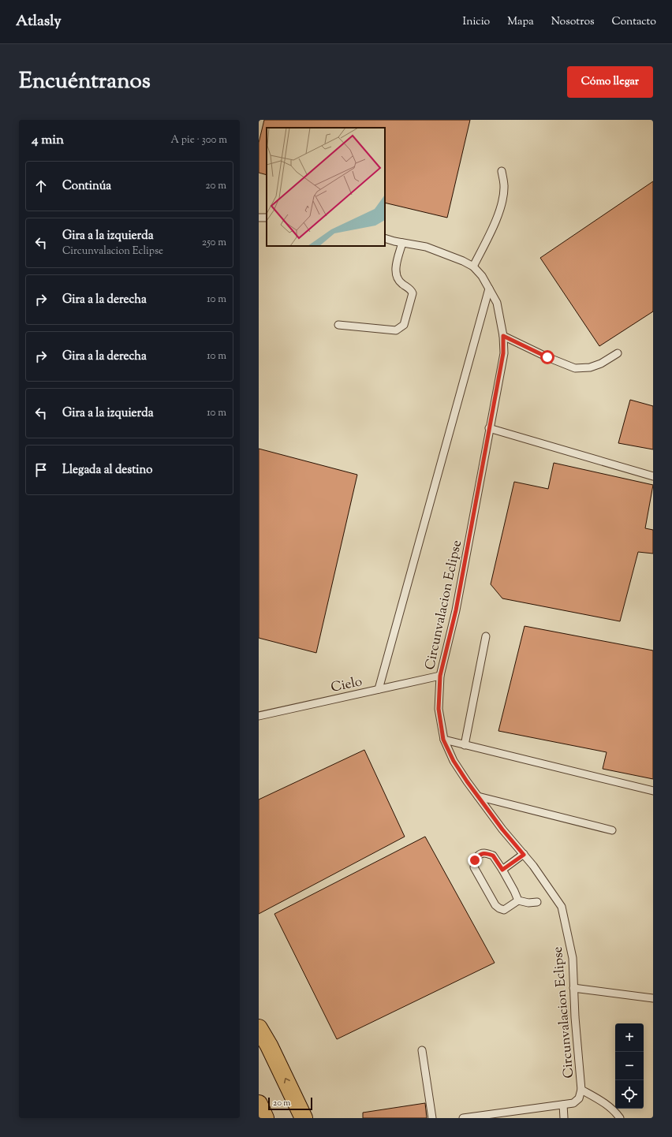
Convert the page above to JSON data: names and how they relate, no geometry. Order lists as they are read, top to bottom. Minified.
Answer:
{"streets":{"lane":["Circunvalacion Eclipse","Cielo"]},"crossings":[["Circunvalacion Eclipse","Cielo"]],"scale_bar":"20 m","page":{"header":"Atlasly","nav":["Inicio","Mapa","Nosotros","Contacto"],"title":"Encuéntranos","buttons":"Cómo llegar","heading":["4 min","A pie · 300 m"],"list":[["Continúa","20 m"],["Gira a la izquierda","Circunvalacion Eclipse","250 m"],["Gira a la derecha","10 m"],["Gira a la derecha","10 m"],["Gira a la izquierda","10 m"],"Llegada al destino"],"map_buttons":["+","−"],"scale":"20 m"}}
